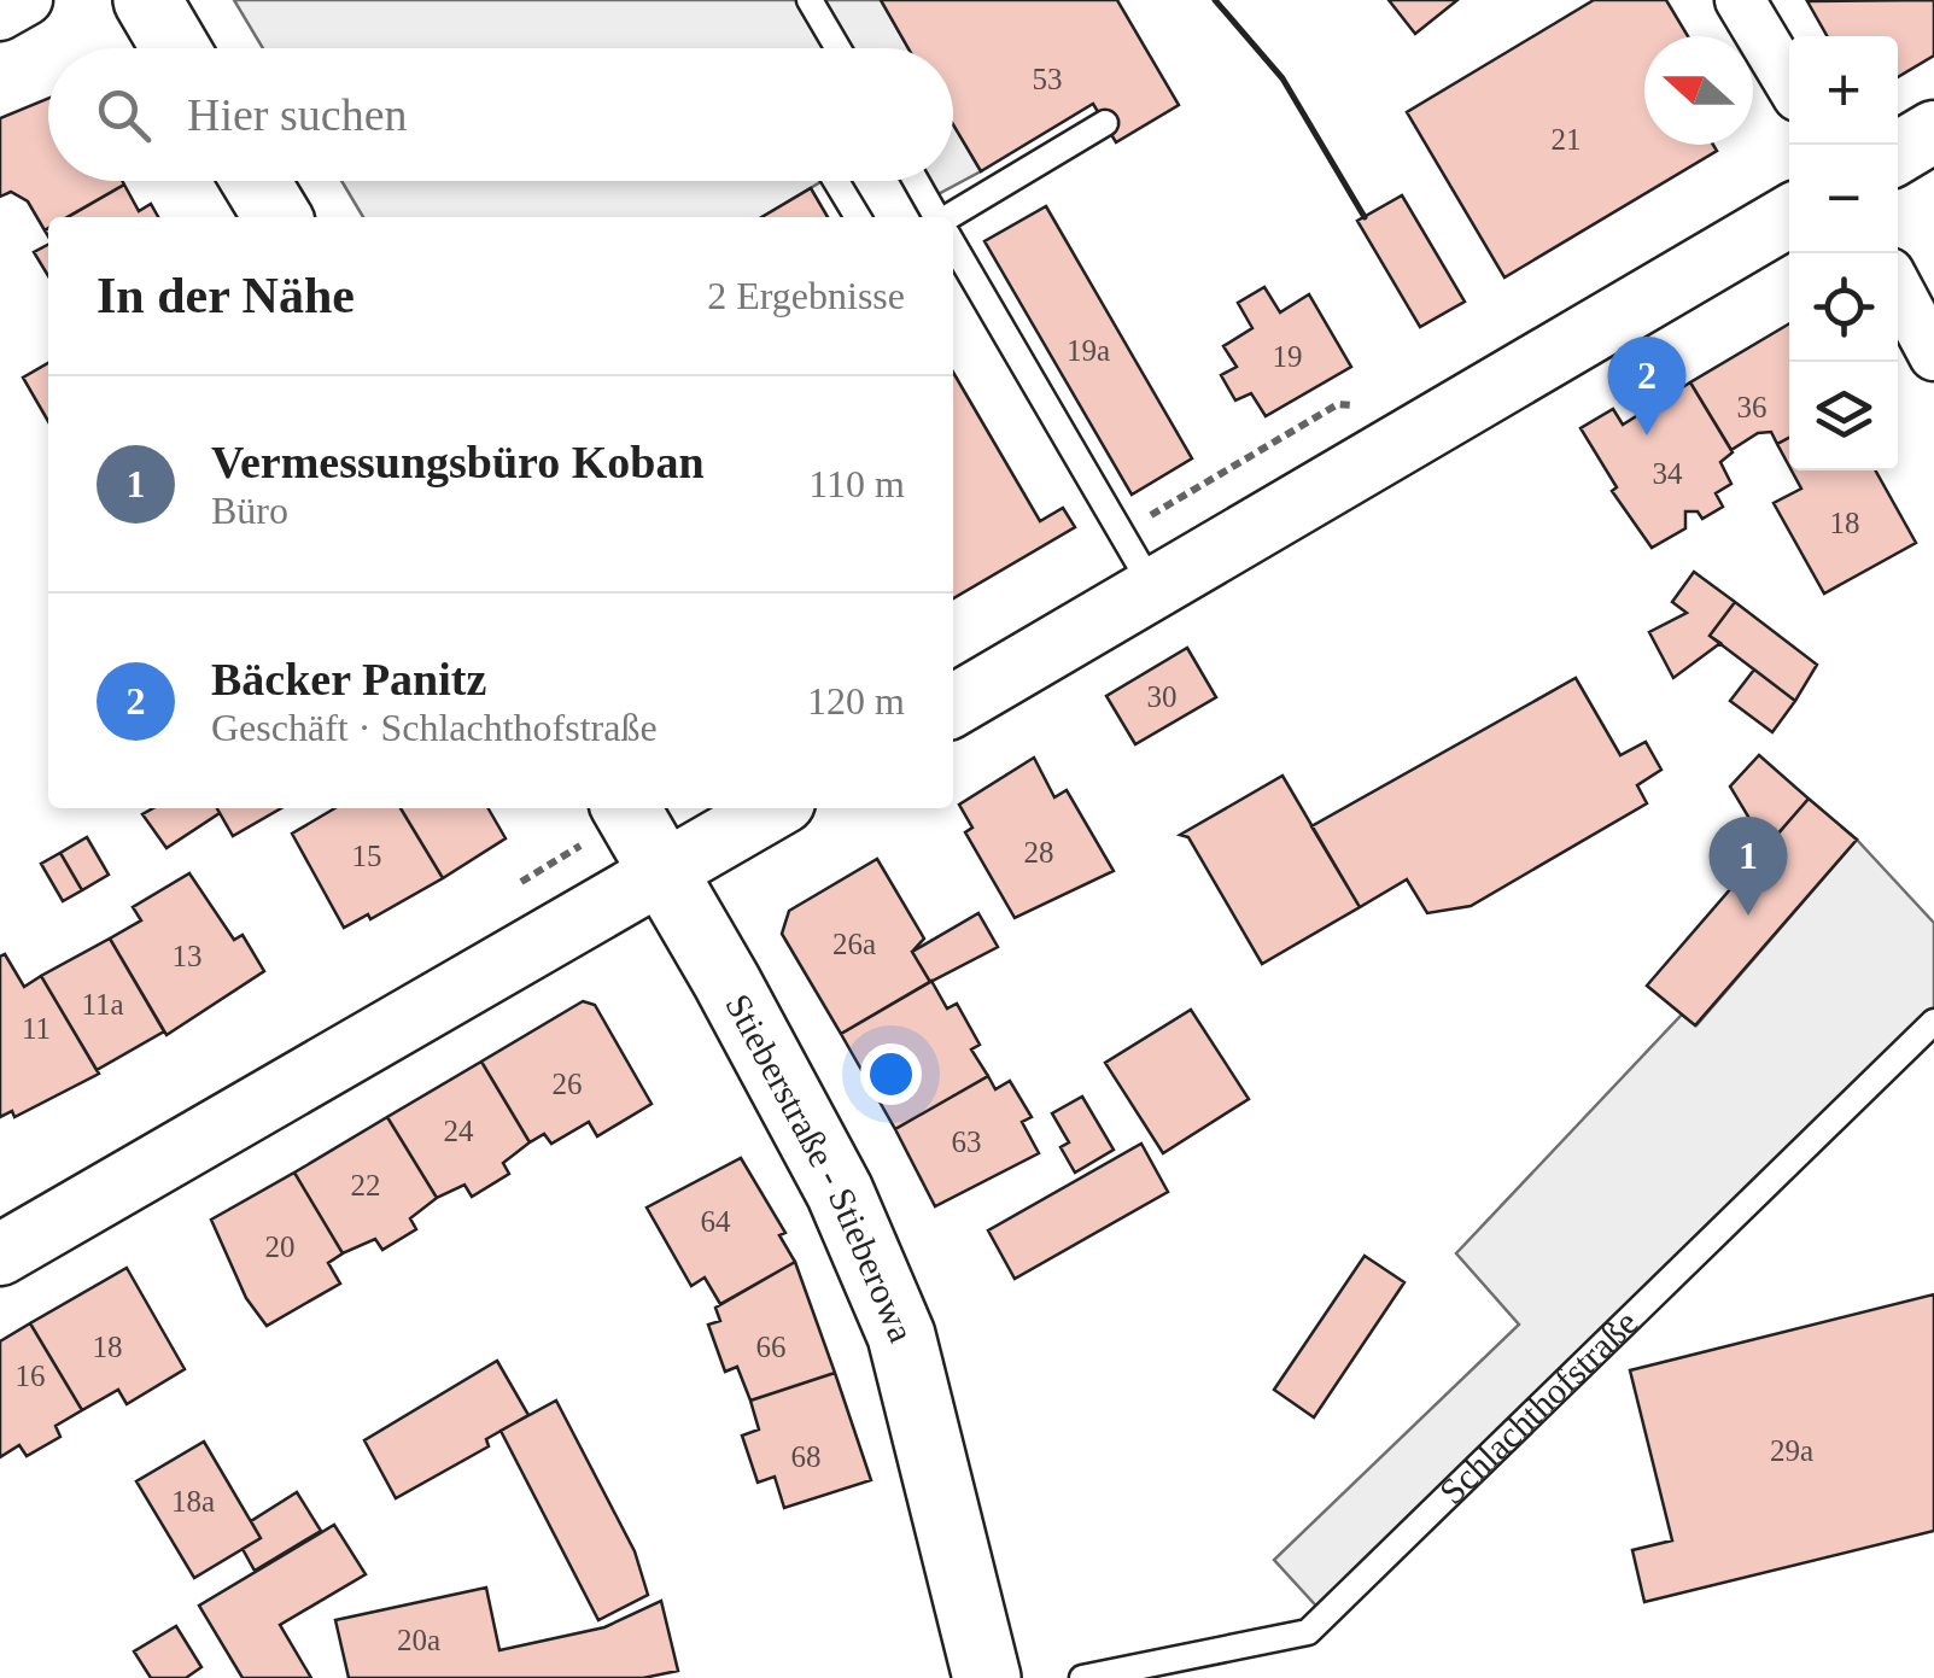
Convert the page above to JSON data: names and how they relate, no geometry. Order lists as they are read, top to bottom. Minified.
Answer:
{"streets":{"main road":["Stieberstraße - Stieberowa"],"lane":["Schlachthofstraße"]},"house_numbers":["53","21","19a","19","36","34","18","30","28","15","26a","13","11a","11","26","24","63","22","64","20","18","66","16","29a","68","18a","20a"],"north":"left","page":{"map_buttons":["+","−"],"search":"Hier suchen","heading":["In der Nähe","2 Ergebnisse"],"pins":["2","1"],"list":[{"mark":"1","name":"Vermessungsbüro Koban","note":"Büro","value":"110 m"},{"mark":"2","name":"Bäcker Panitz","note":"Geschäft · Schlachthofstraße","value":"120 m"}]}}
